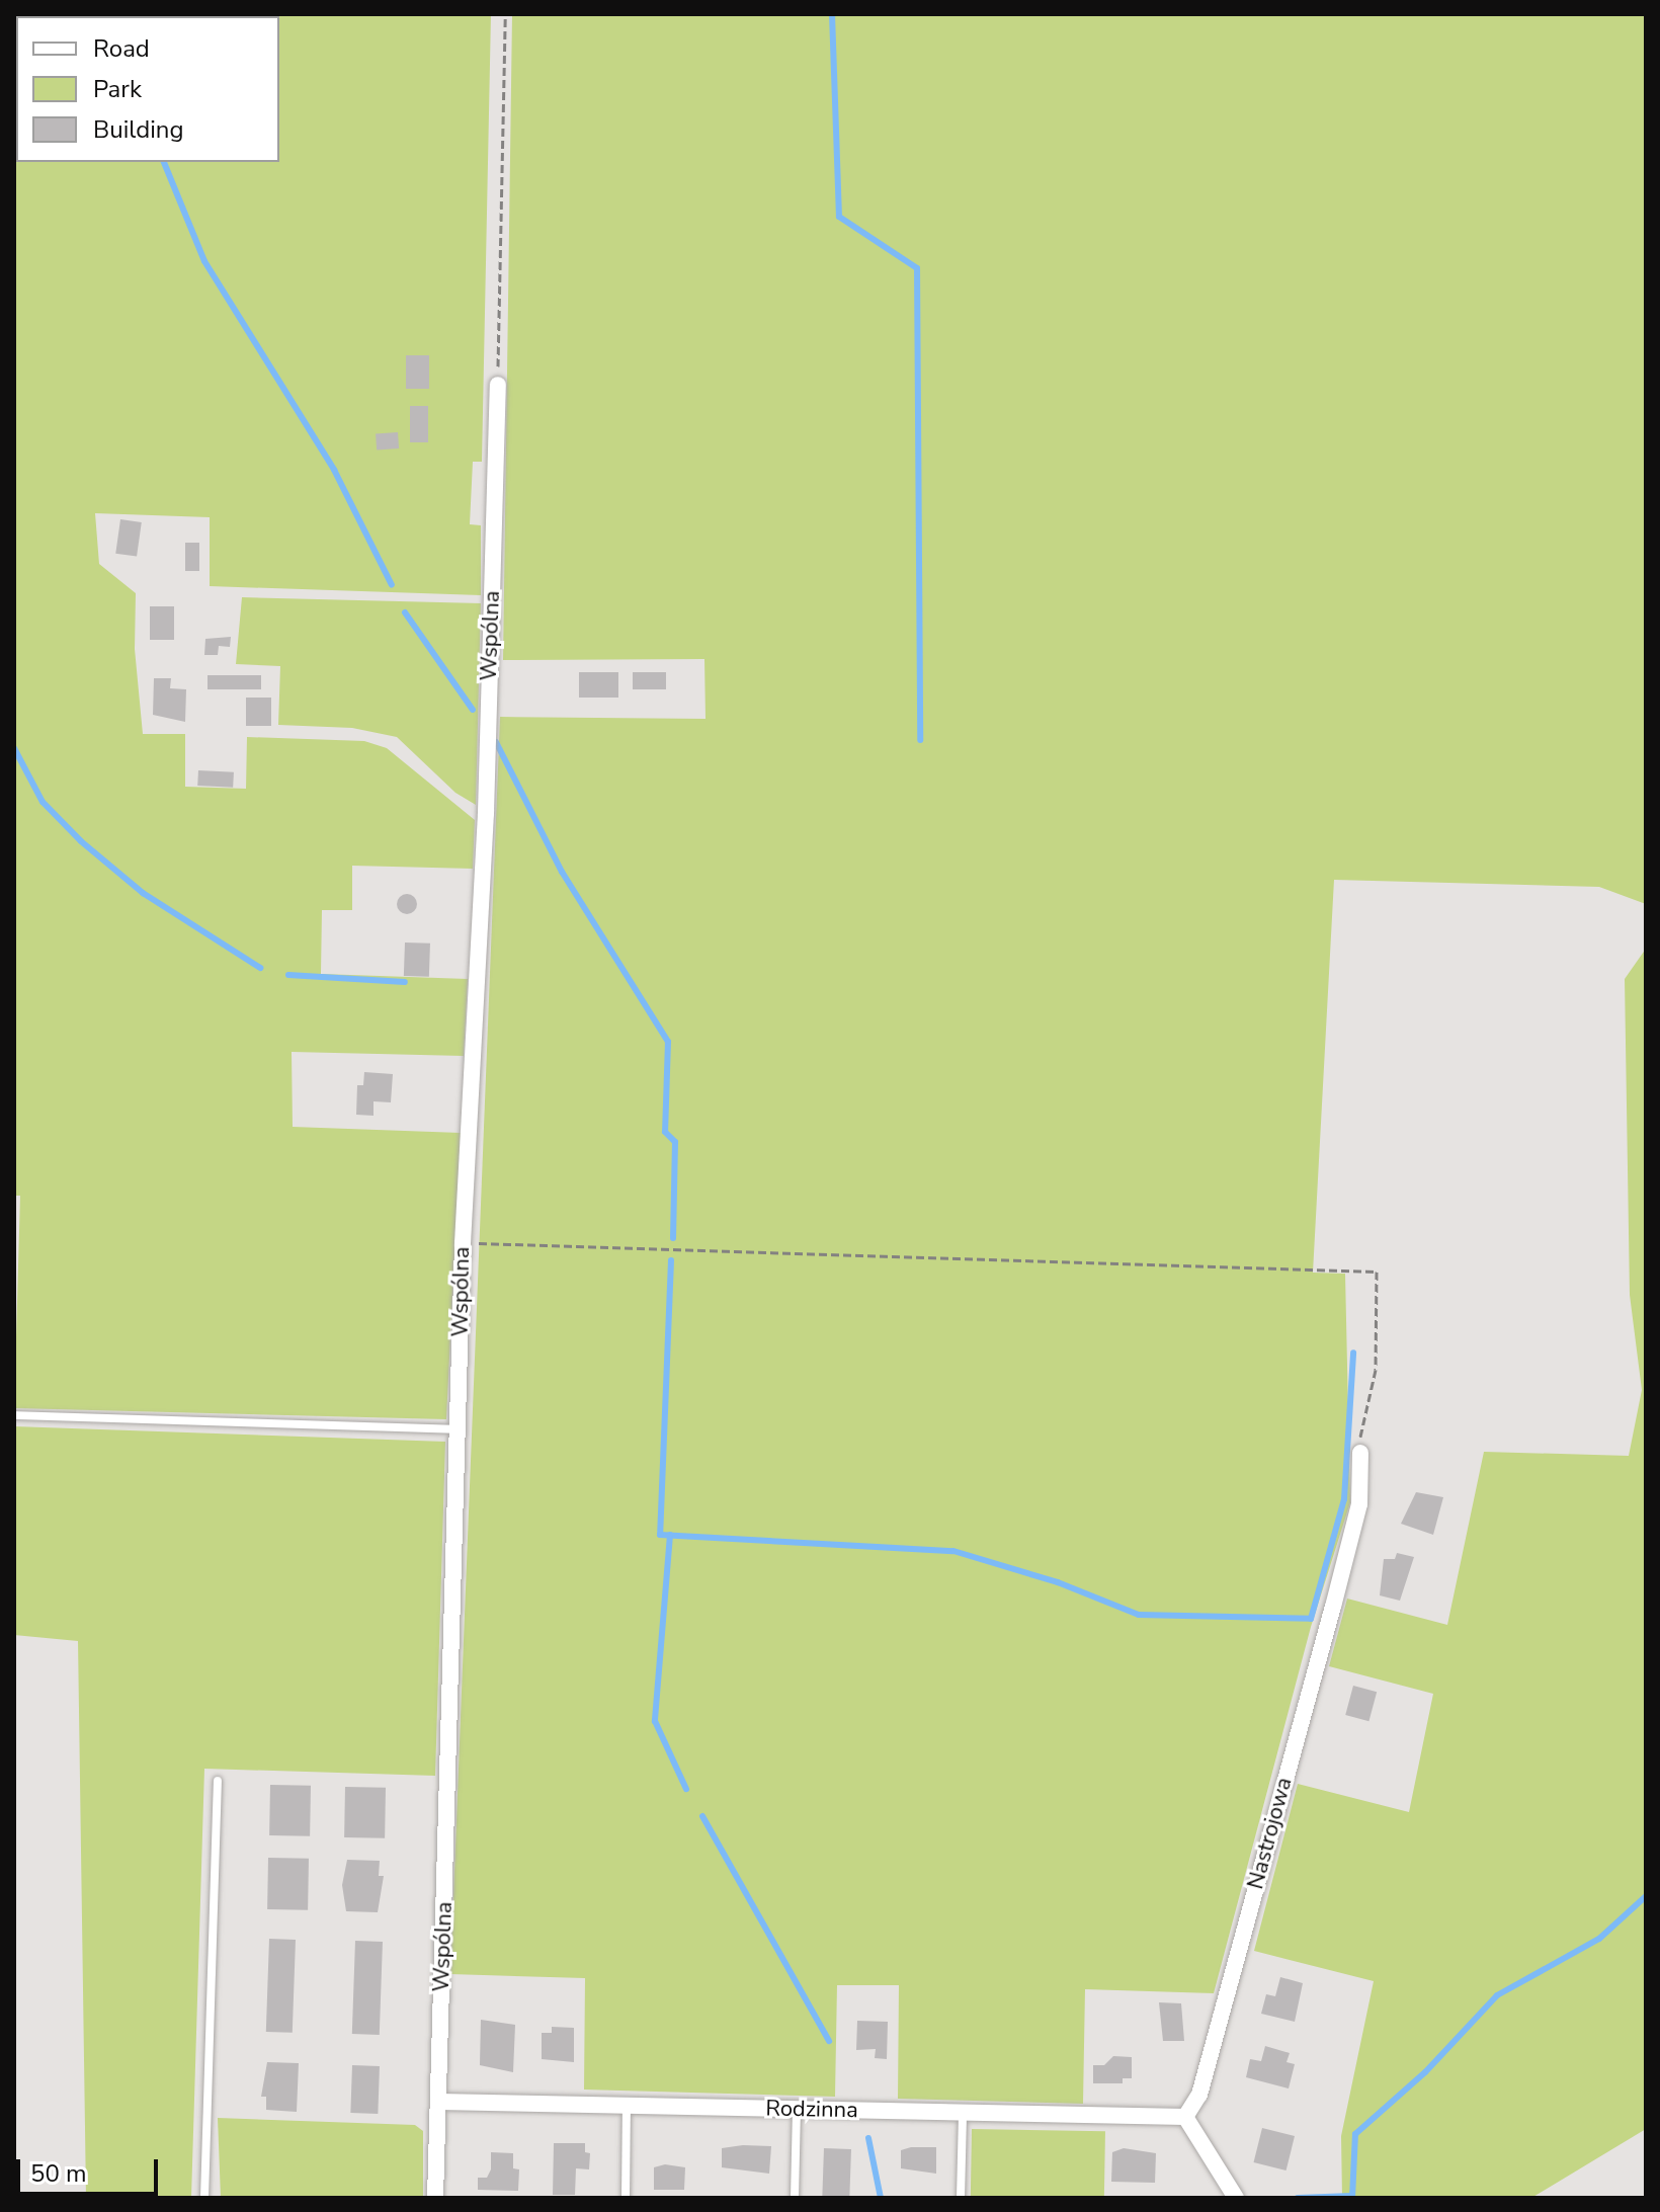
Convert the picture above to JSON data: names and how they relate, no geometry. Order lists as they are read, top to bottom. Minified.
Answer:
{"streets":{"street":["Wspólna","Nastrojowa","Rodzinna"]},"crossings":[["Wspólna","Rodzinna"],["Nastrojowa","Rodzinna"]],"legend":["Road","Park","Building"],"scale_bar":"50 m"}
